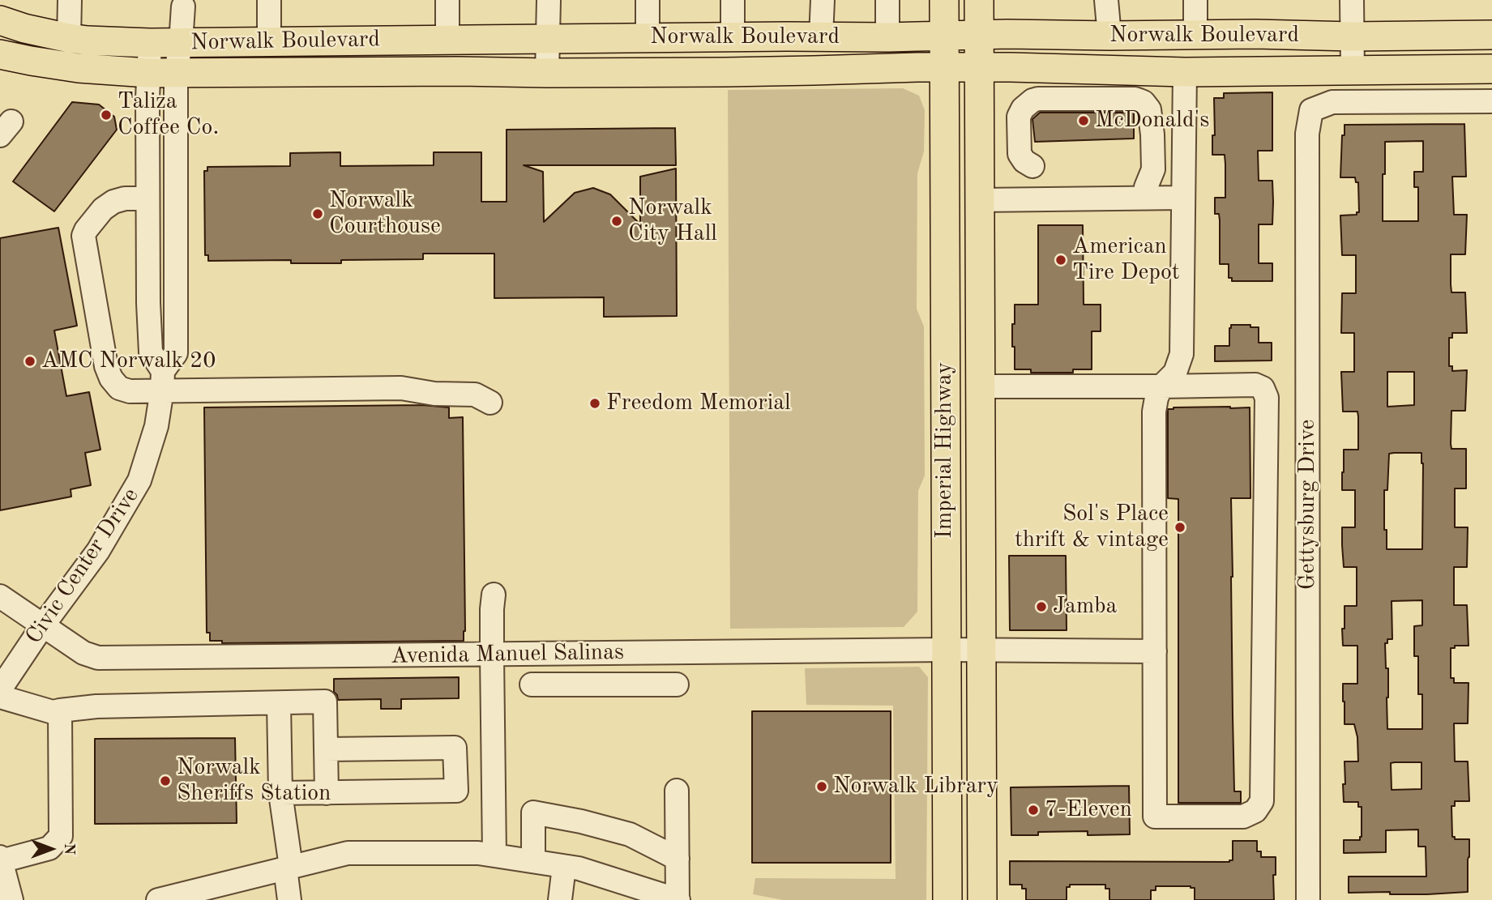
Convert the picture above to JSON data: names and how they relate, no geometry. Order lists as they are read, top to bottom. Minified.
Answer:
{"streets":{"main road":["Norwalk Boulevard","Imperial Highway"],"street":["Gettysburg Drive","Civic Center Drive","Avenida Manuel Salinas"]},"crossings":[["Norwalk Boulevard","Imperial Highway"],["Norwalk Boulevard","Civic Center Drive"],["Imperial Highway","Avenida Manuel Salinas"],["Civic Center Drive","Avenida Manuel Salinas"]],"places":["Taliza Coffee Co.","McDonald's","Norwalk Courthouse","Norwalk City Hall","American Tire Depot","AMC Norwalk 20","Freedom Memorial","Sol's Place thrift & vintage","Jamba","Norwalk Sheriffs Station","Norwalk Library","7-Eleven"],"north":"right"}
